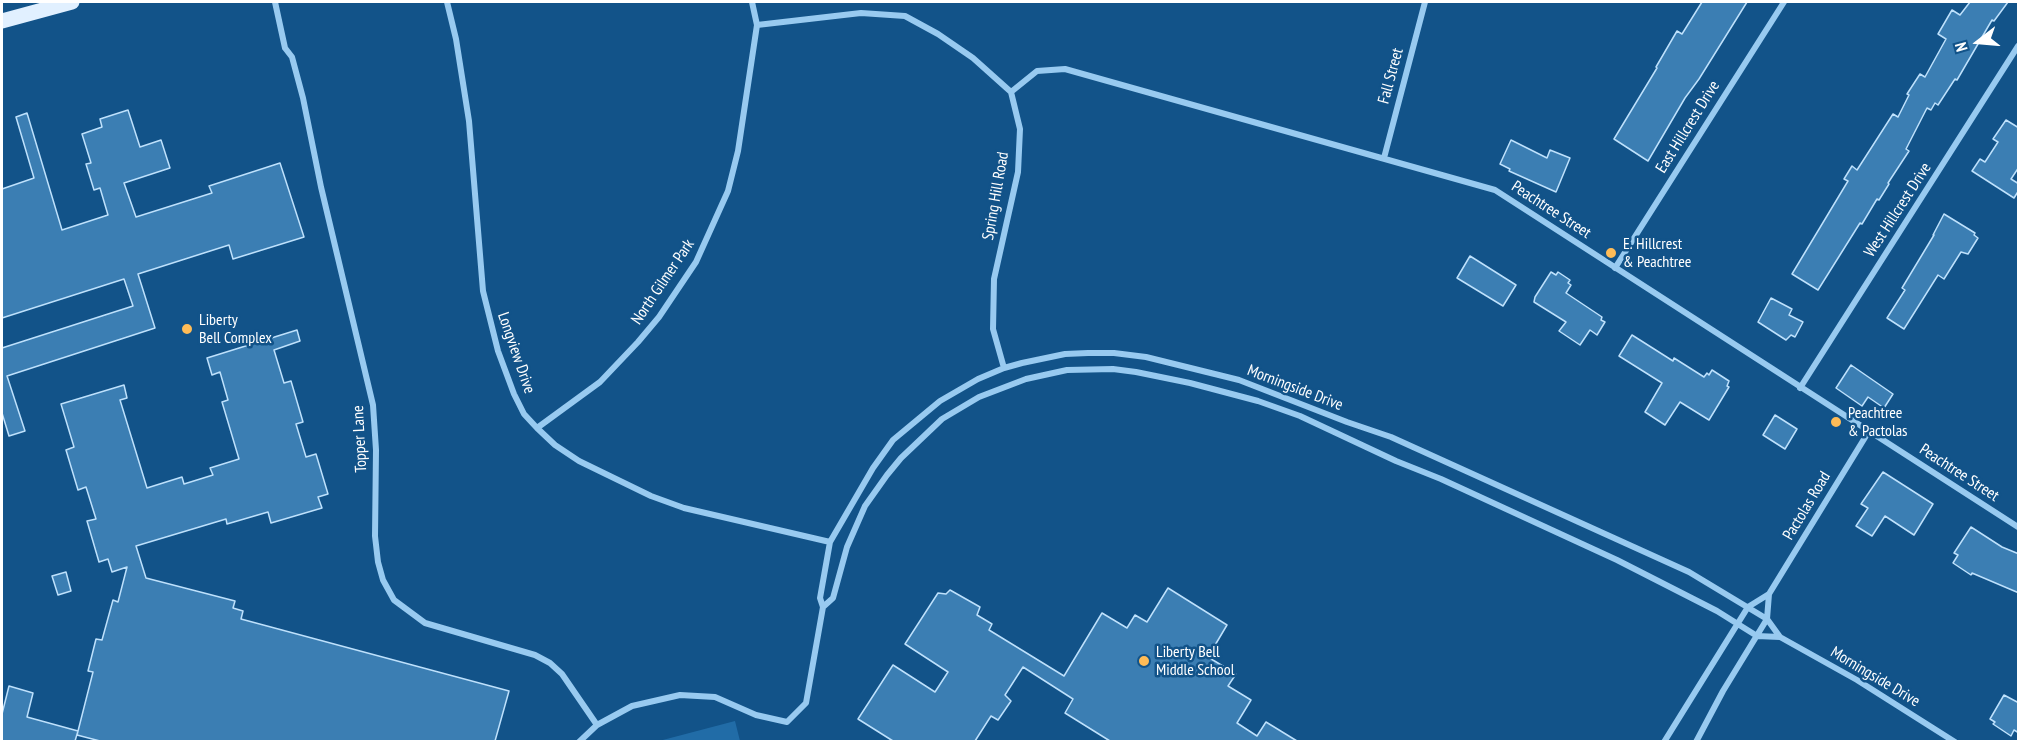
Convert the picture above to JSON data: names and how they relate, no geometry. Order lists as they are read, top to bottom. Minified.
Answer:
{"streets":{"street":["Fall Street","East Hillcrest Drive","Spring Hill Road","Peachtree Street","West Hillcrest Drive","North Gilmer Park","Longview Drive","Morningside Drive","Topper Lane","Pactolas Road"]},"crossings":[["Fall Street","Peachtree Street"],["East Hillcrest Drive","Peachtree Street"],["Spring Hill Road","Peachtree Street"],["Spring Hill Road","Morningside Drive"],["Peachtree Street","West Hillcrest Drive"],["Peachtree Street","Pactolas Road"],["North Gilmer Park","Longview Drive"],["Longview Drive","Morningside Drive"],["Morningside Drive","Pactolas Road"]],"places":["E. Hillcrest & Peachtree","Liberty Bell Complex","Peachtree & Pactolas","Liberty Bell Middle School"],"north":"left"}
